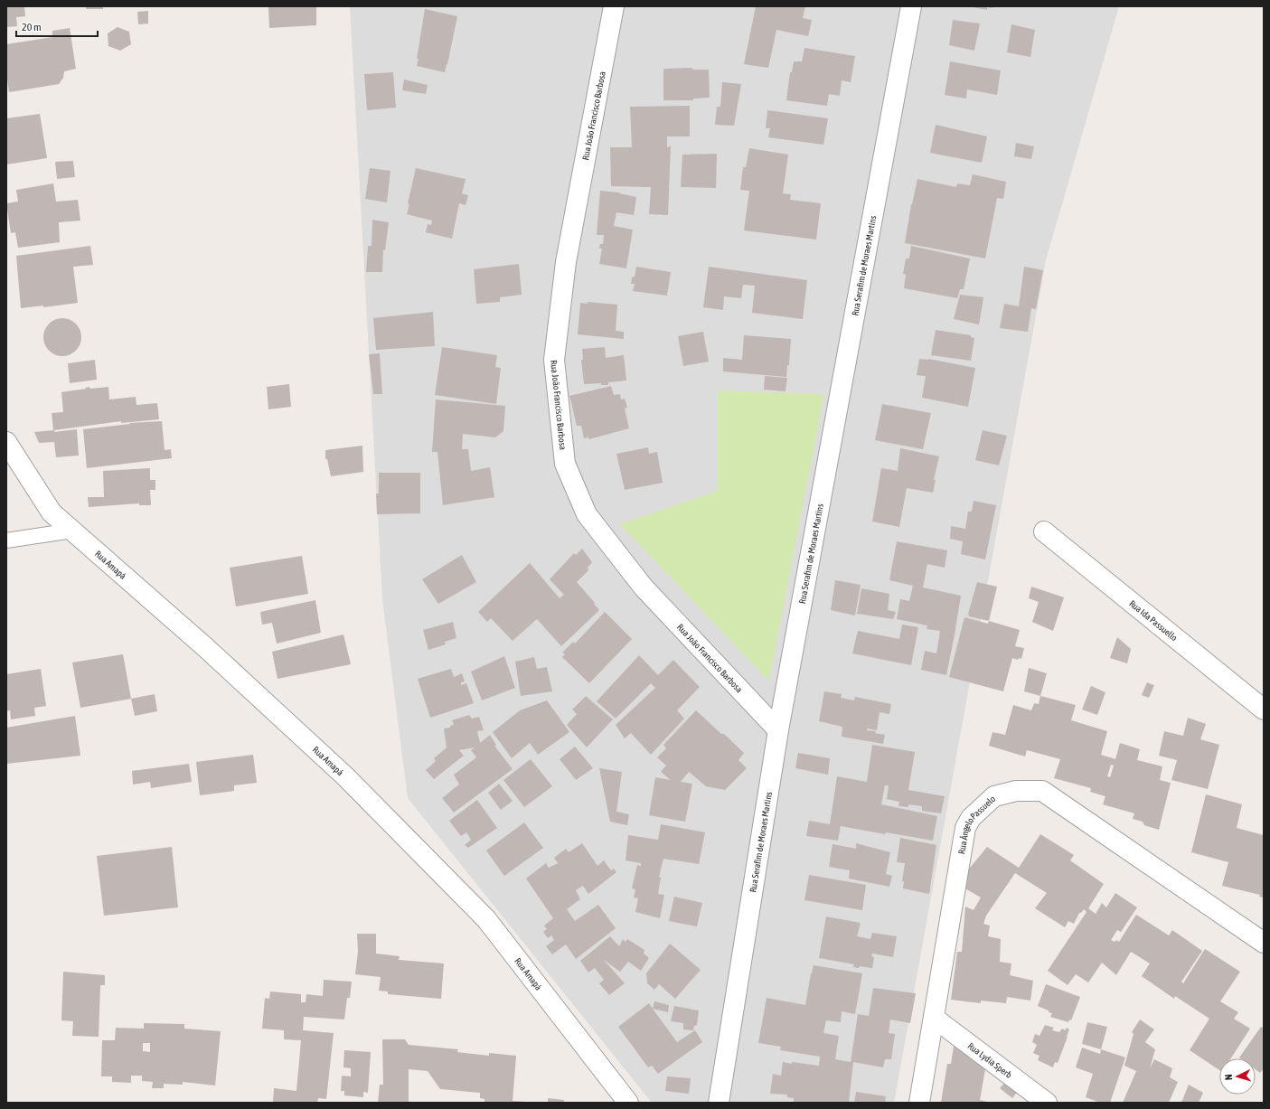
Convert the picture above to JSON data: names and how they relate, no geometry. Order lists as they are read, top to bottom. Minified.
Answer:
{"streets":{"street":["Rua João Francisco Barbosa","Rua Serafim de Moraes Martins","Rua Amapá","Rua Ida Passuello","Rua Ângelo Passuelo","Rua Lydia Sperb"]},"crossings":[["Rua João Francisco Barbosa","Rua Serafim de Moraes Martins"],["Rua Ângelo Passuelo","Rua Lydia Sperb"]],"scale_bar":"20 m","north":"left"}
